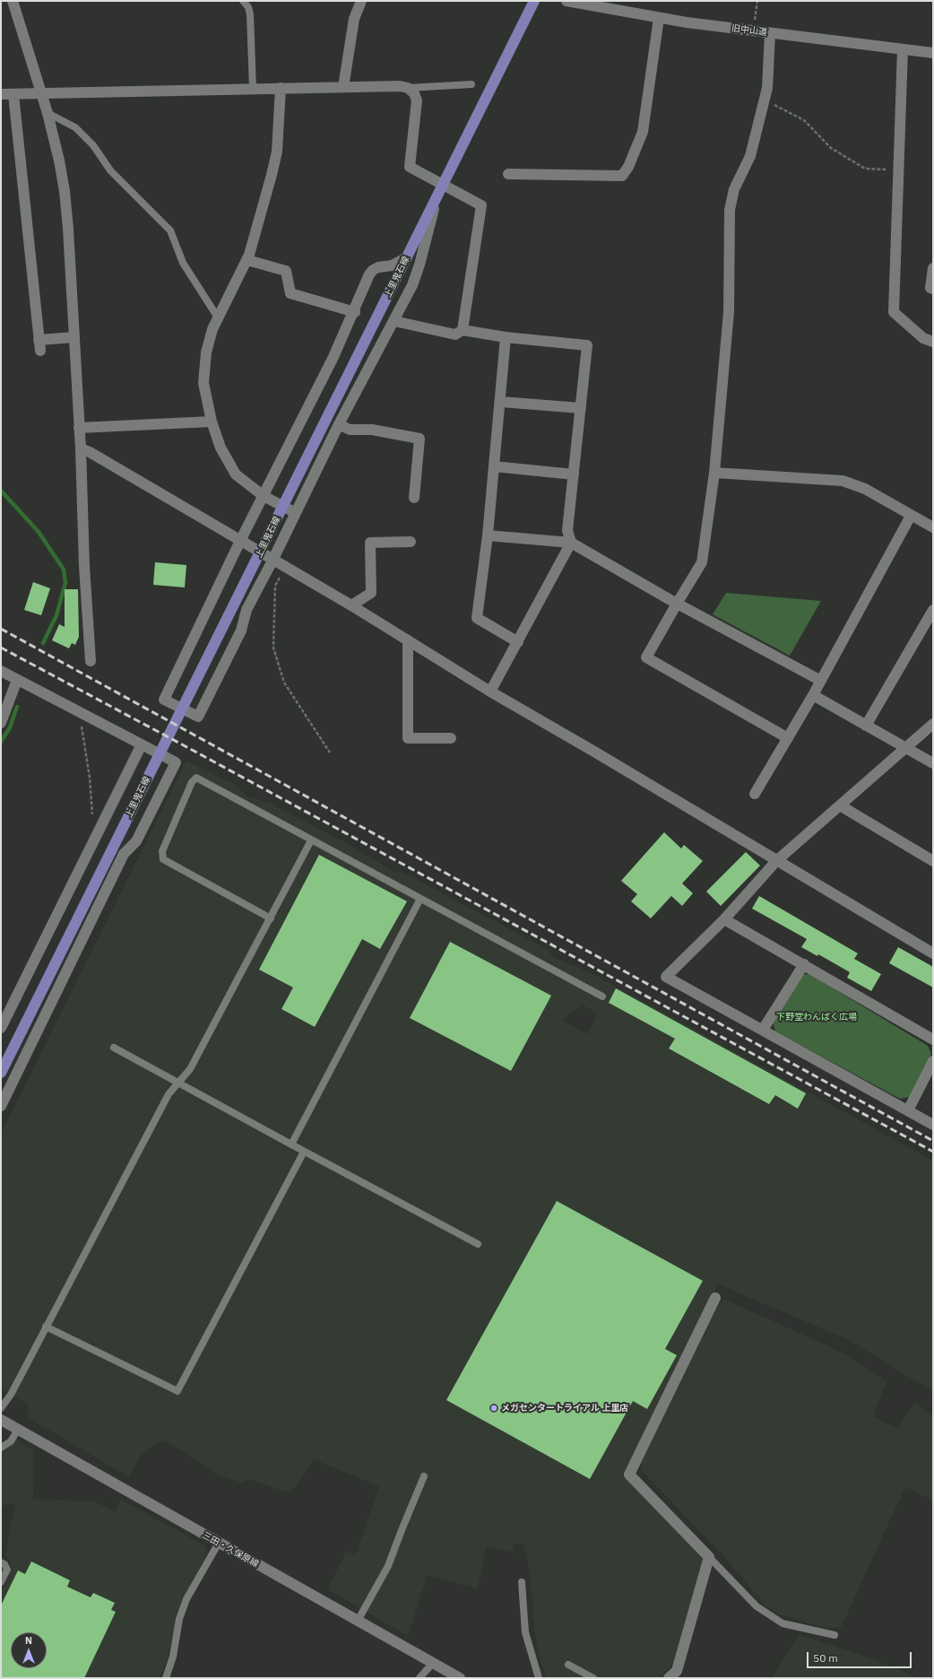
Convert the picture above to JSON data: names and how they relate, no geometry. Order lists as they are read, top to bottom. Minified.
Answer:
{"streets":{"main road":["上里鬼石線"],"street":["旧中山道","三田・久保原線"]},"parks":["下野堂わんぱく広場"],"places":["メガセンタートライアル 上里店"],"scale_bar":"50 m","north":"top"}
